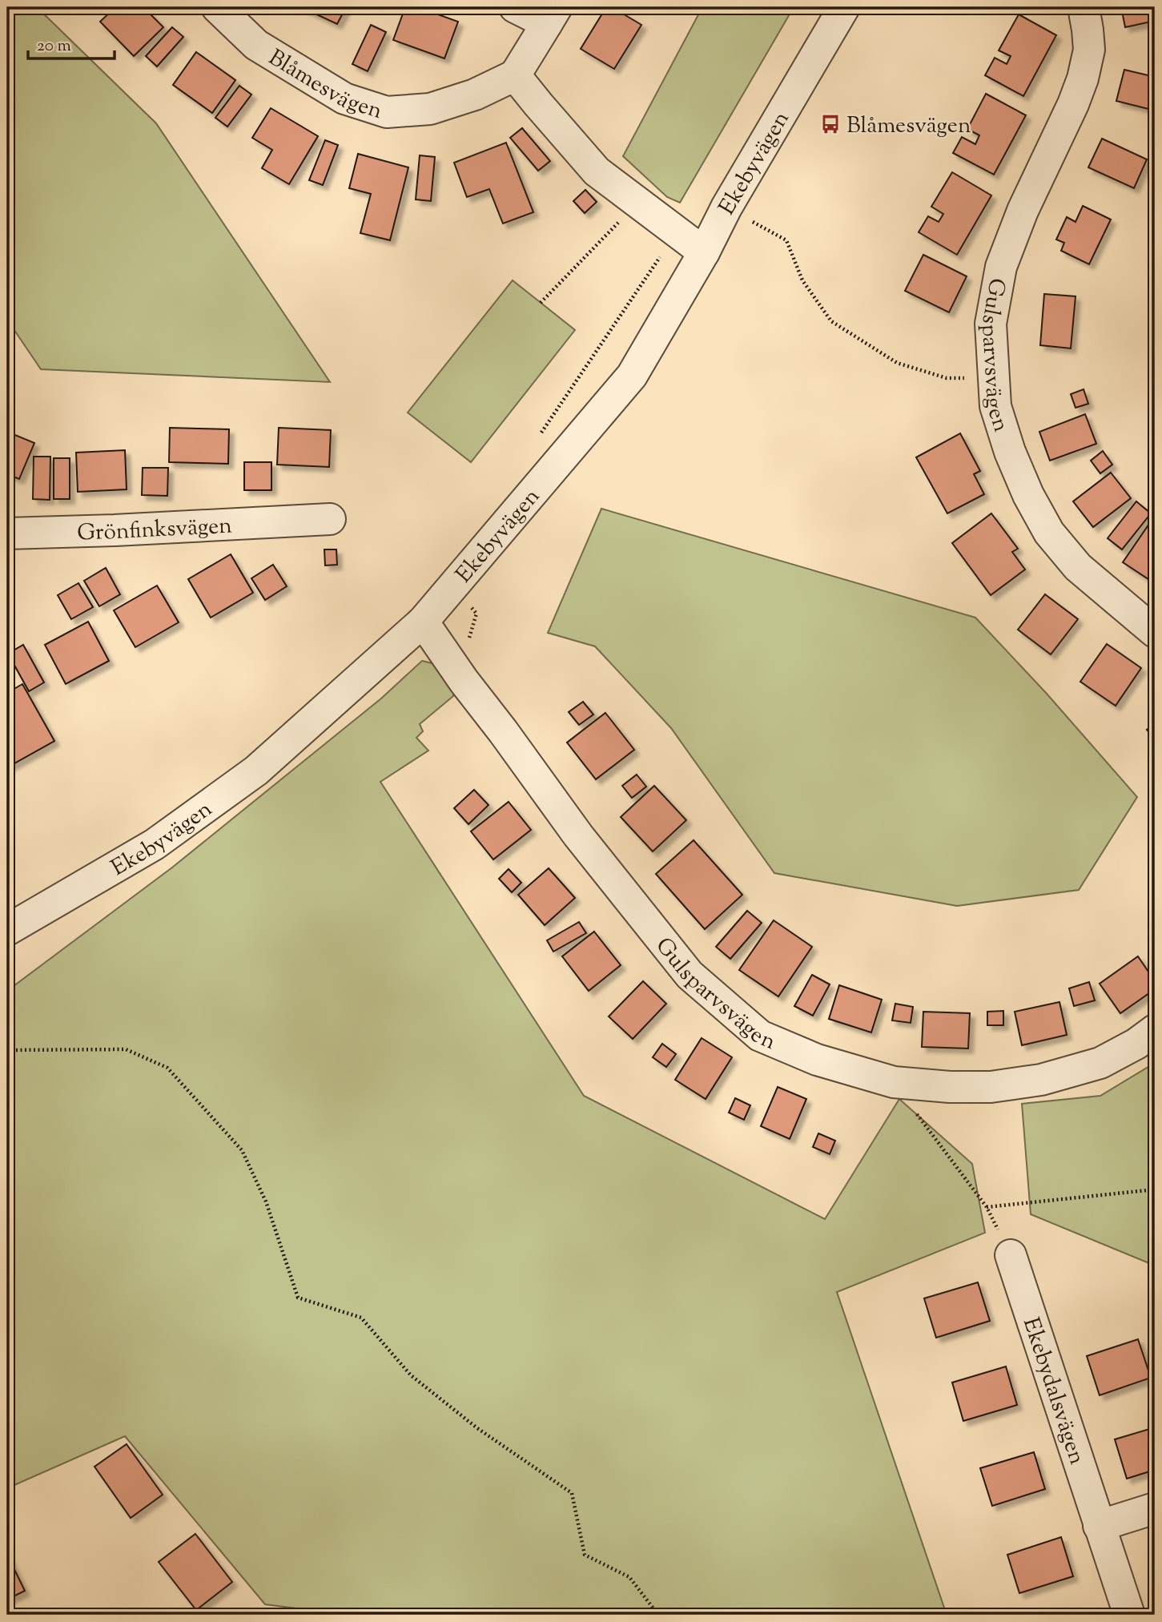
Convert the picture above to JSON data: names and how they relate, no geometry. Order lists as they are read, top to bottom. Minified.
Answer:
{"streets":{"street":["Blåmesvägen","Ekebyvägen","Gulsparvsvägen","Grönfinksvägen","Ekebydalsvägen"]},"crossings":[["Ekebyvägen","Gulsparvsvägen"]],"places":{"bus stop":["Blåmesvägen"]},"scale_bar":"20 m"}
